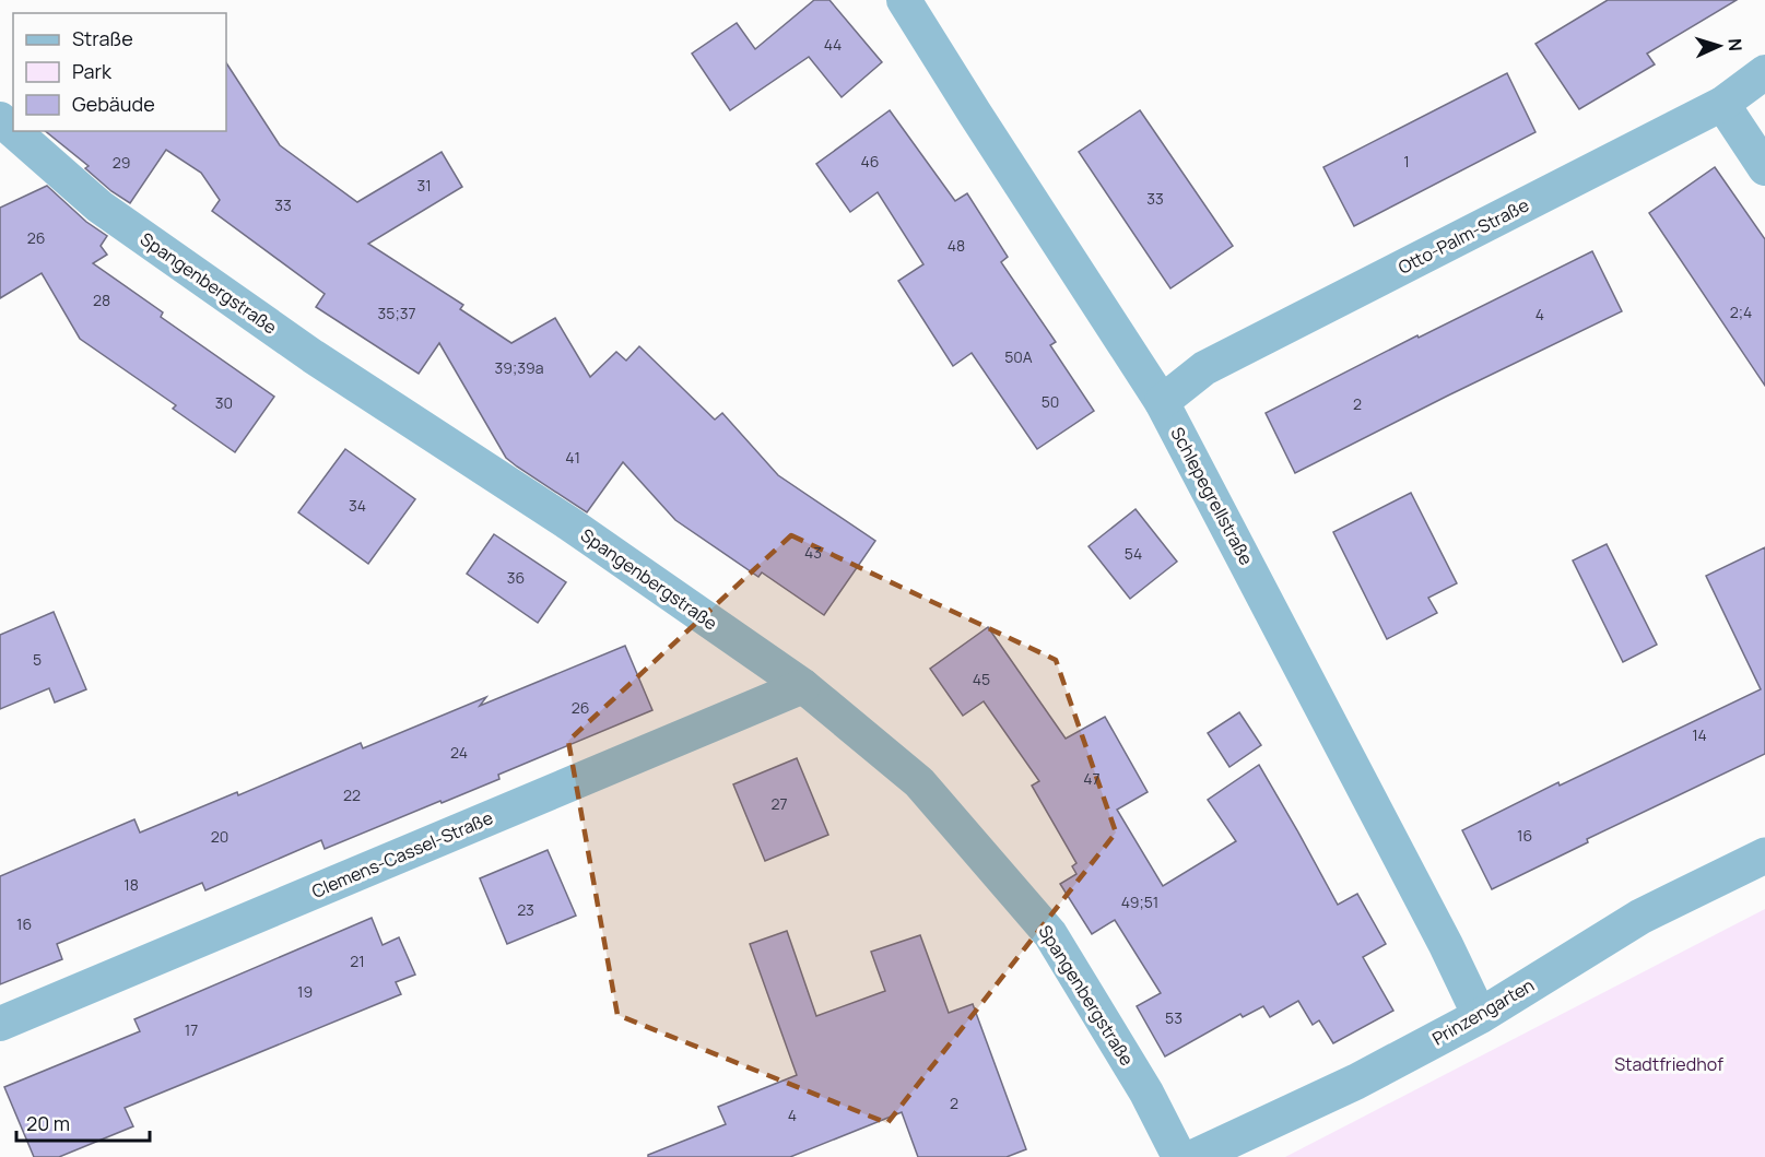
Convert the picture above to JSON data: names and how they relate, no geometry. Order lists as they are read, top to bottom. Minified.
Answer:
{"streets":{"street":["Otto-Palm-Straße","Spangenbergstraße","Schlepegrellstraße","Clemens-Cassel-Straße","Prinzengarten"]},"crossings":[["Otto-Palm-Straße","Schlepegrellstraße"],["Spangenbergstraße","Clemens-Cassel-Straße"],["Schlepegrellstraße","Prinzengarten"]],"parks":["Stadtfriedhof"],"house_numbers":["44","46","1","29","31","33","33","26","48","28","2;4","35;37","4","50A","39;39a","50","30","2","41","34","43","54","36","5","45","26","14","24","47","22","27","16","20","18","49;51","23","16","21","19","53","17","2","4"],"legend":["Straße","Park","Gebäude"],"scale_bar":"20 m","north":"right"}
